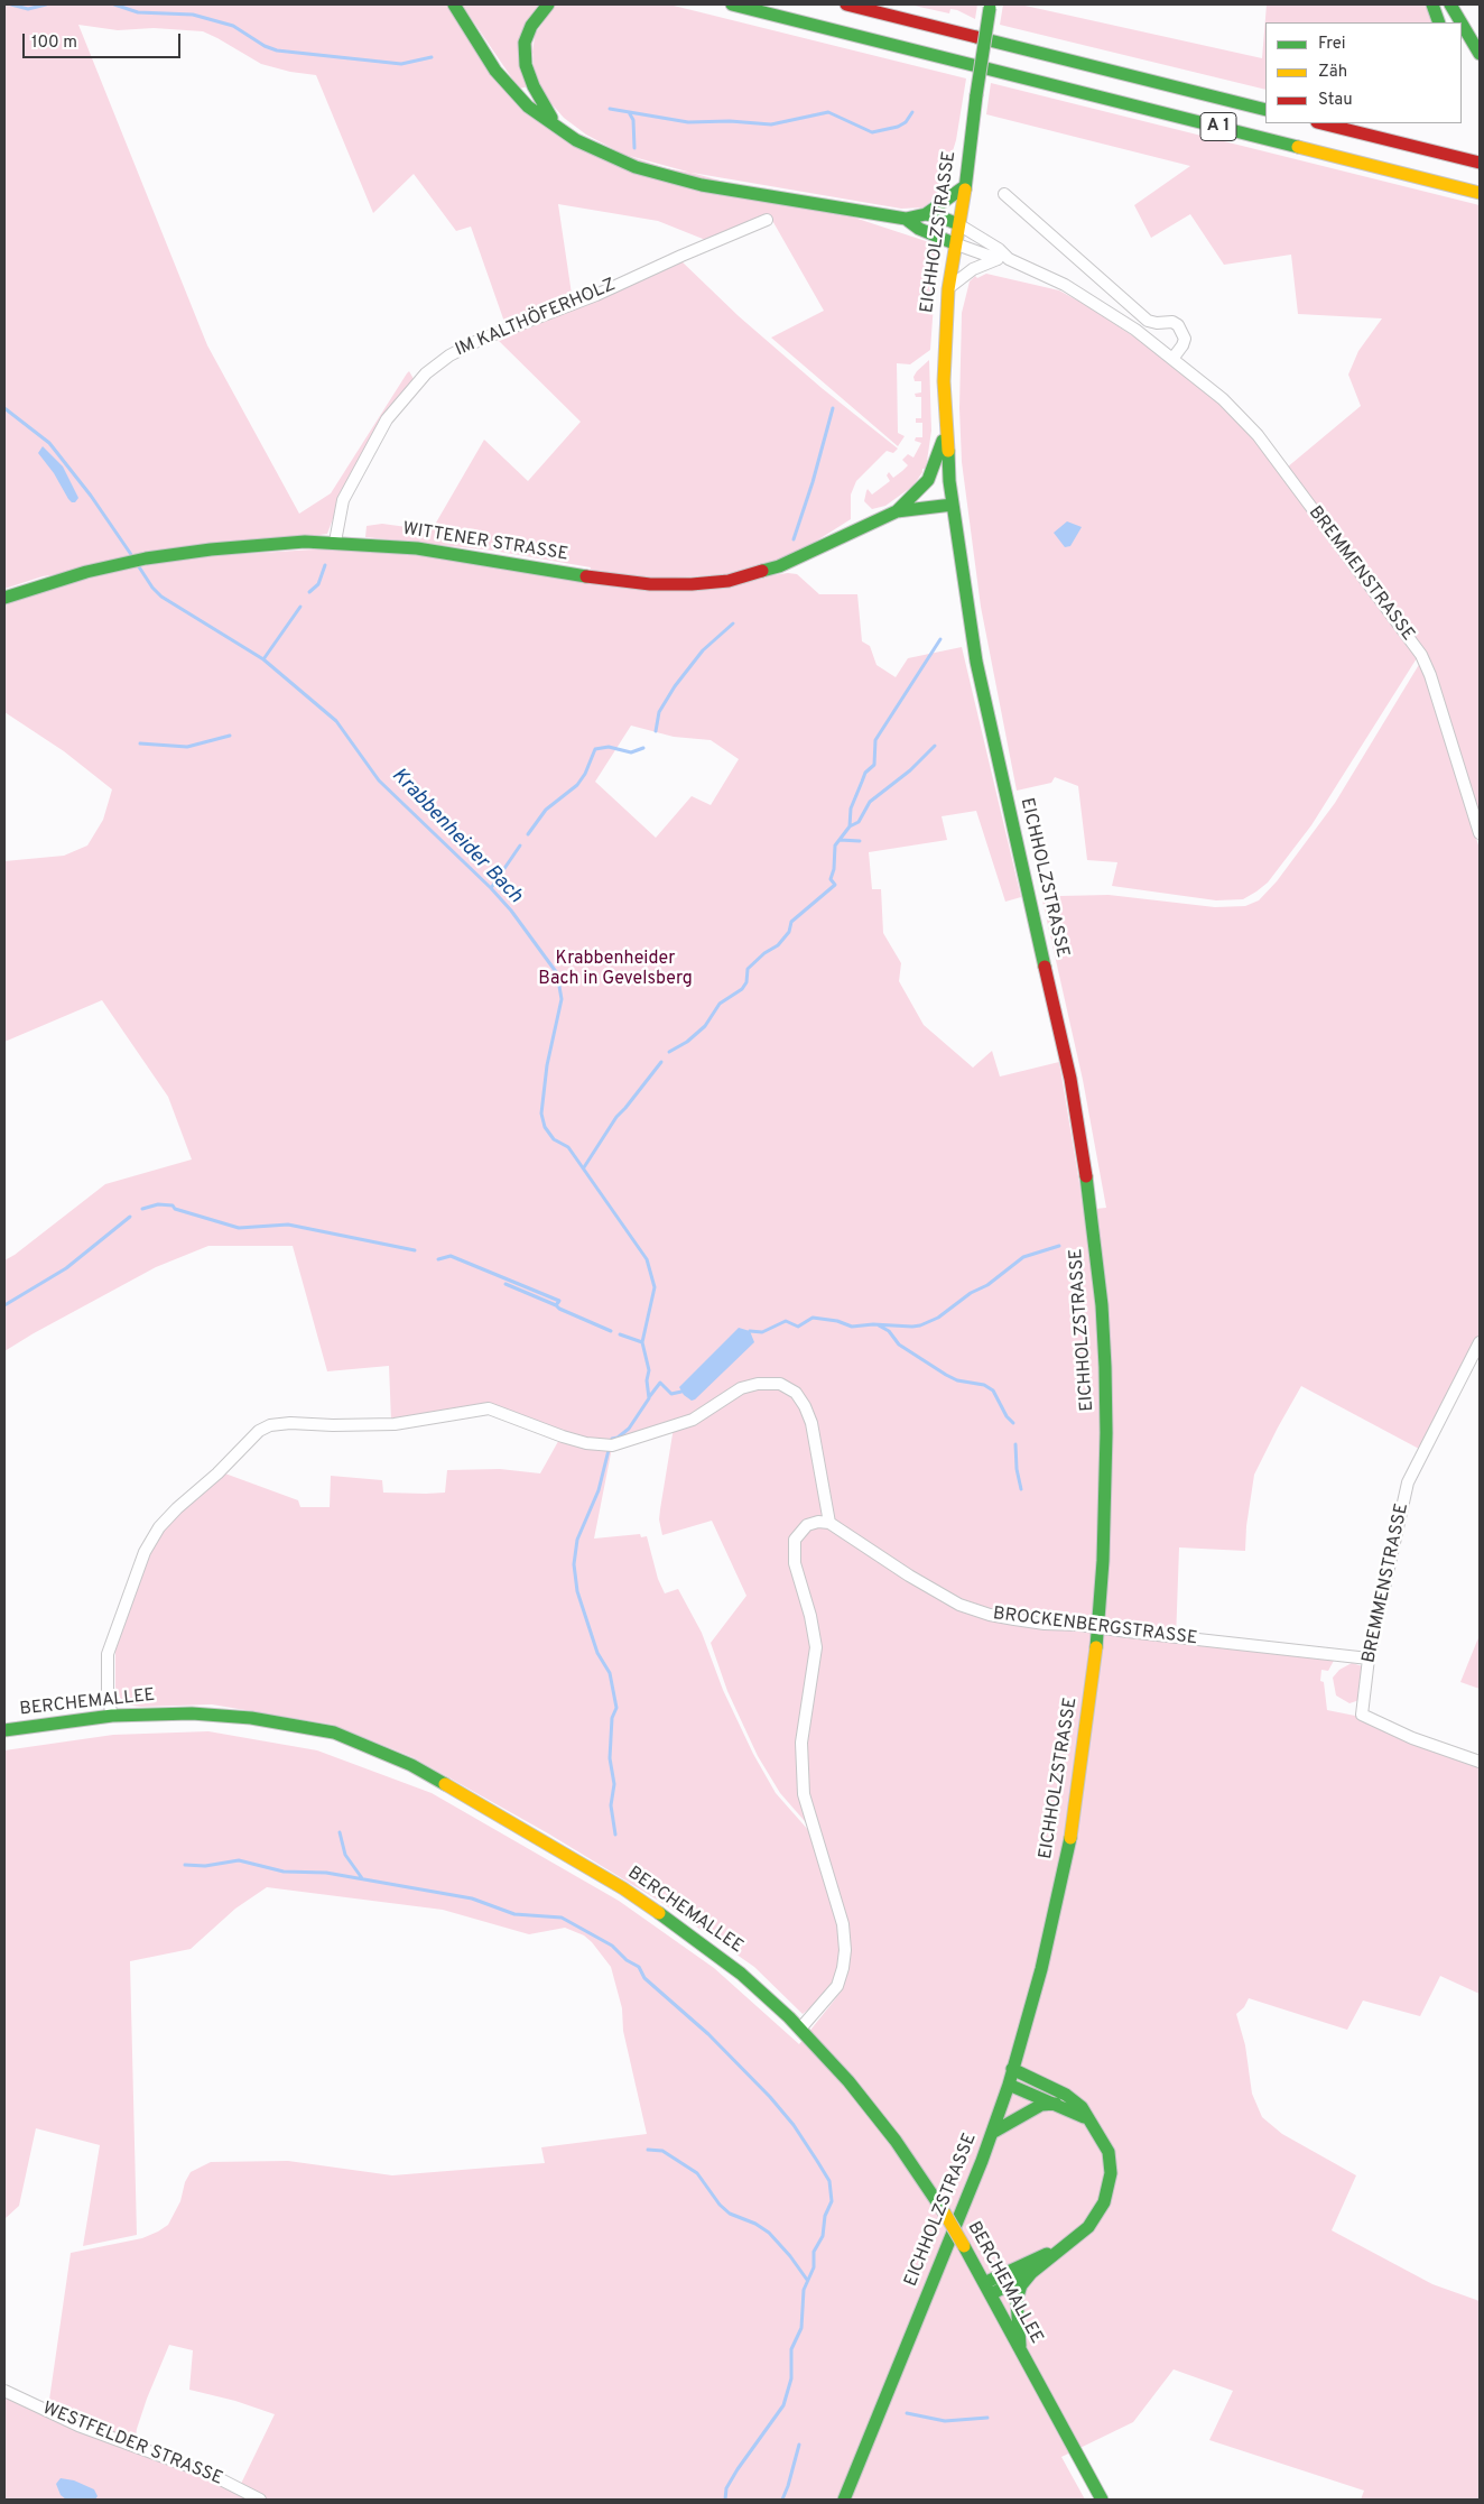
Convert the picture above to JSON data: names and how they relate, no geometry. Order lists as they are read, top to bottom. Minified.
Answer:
{"streets":{"main road":["A 1","EICHHOLZSTRASSE","WITTENER STRASSE","BERCHEMALLEE"],"street":["IM KALTHÖFERHOLZ","BREMMENSTRASSE","BROCKENBERGSTRASSE","WESTFELDER STRASSE"]},"crossings":[["EICHHOLZSTRASSE","WITTENER STRASSE"],["EICHHOLZSTRASSE","BREMMENSTRASSE"],["IM KALTHÖFERHOLZ","WITTENER STRASSE"],["BREMMENSTRASSE","BROCKENBERGSTRASSE"]],"water":["Krabbenheider Bach"],"parks":["Krabbenheider Bach in Gevelsberg"],"legend":["Frei","Zäh","Stau"],"scale_bar":"100 m"}
